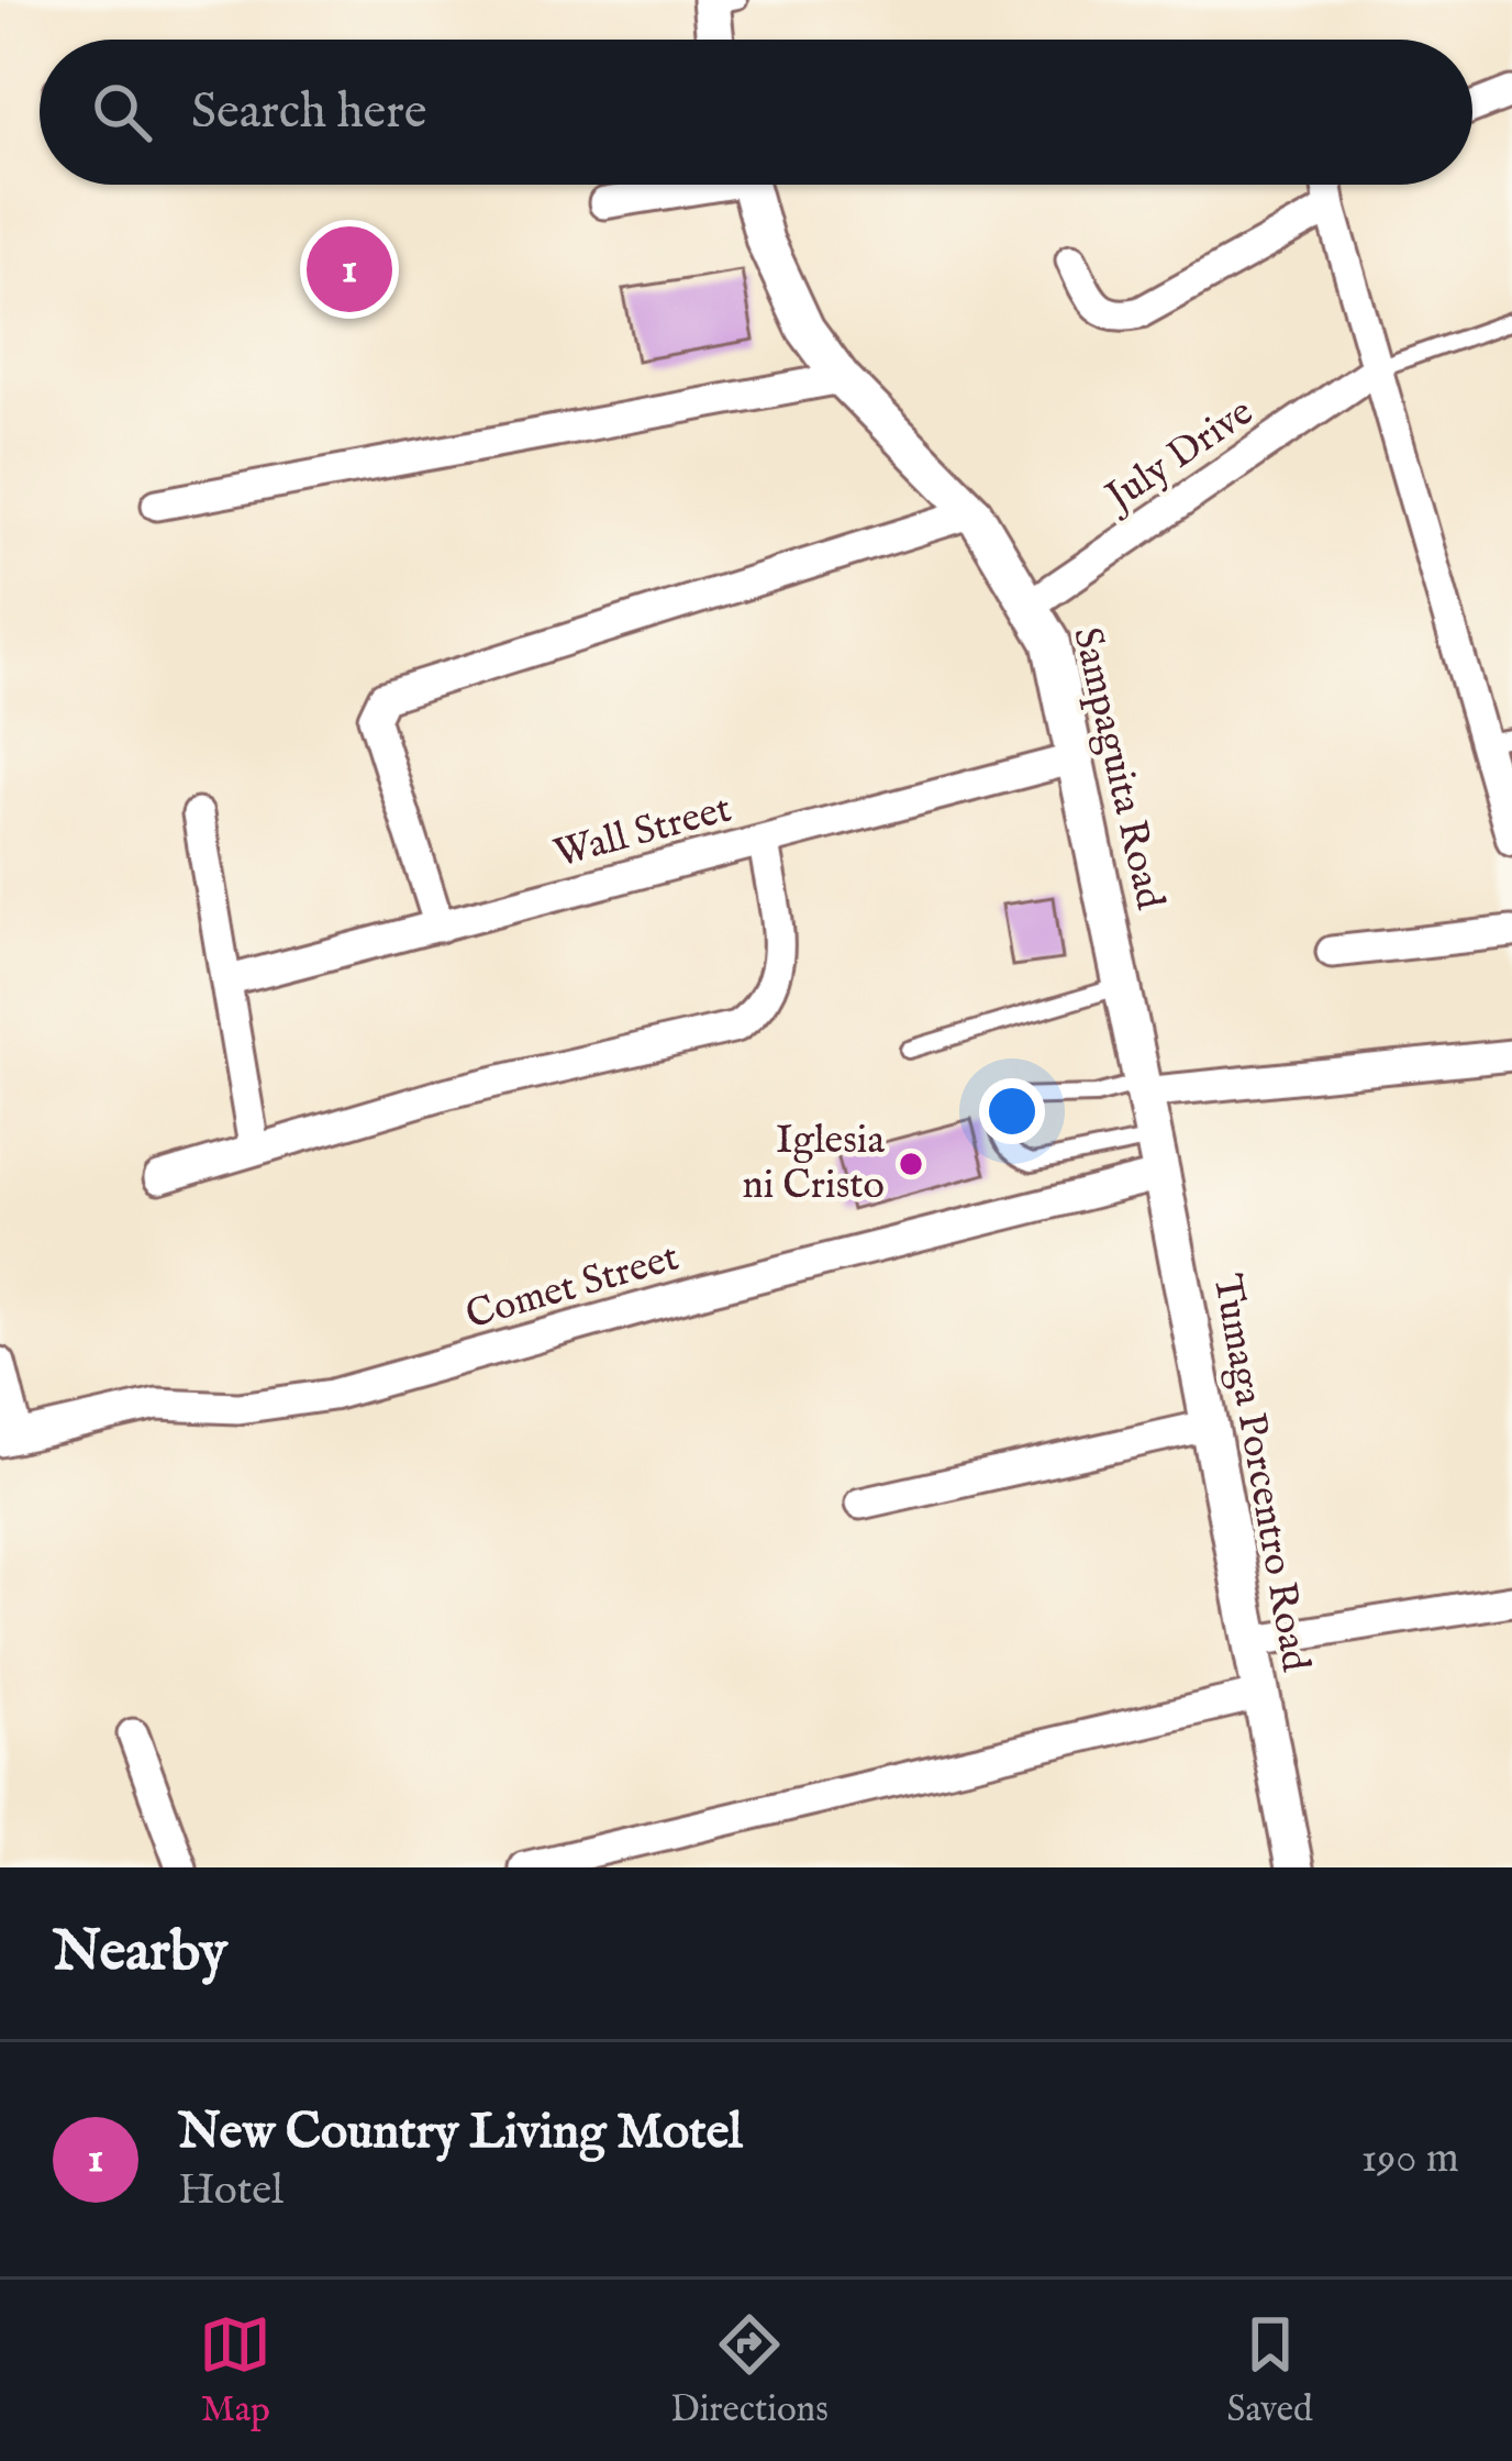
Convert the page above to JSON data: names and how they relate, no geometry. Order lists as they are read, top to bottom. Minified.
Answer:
{"streets":{"street":["July Drive","Sampaguita Road","Wall Street","Comet Street","Tumaga Porcentro Road"]},"crossings":[["July Drive","Sampaguita Road"],["Sampaguita Road","Wall Street"],["Sampaguita Road","Tumaga Porcentro Road"],["Comet Street","Tumaga Porcentro Road"]],"places":["Iglesia ni Cristo"],"page":{"search":"Search here","pins":"1","heading":"Nearby","list":[{"mark":"1","name":"New Country Living Motel","note":"Hotel","value":"190 m"}],"nav":["Map","Directions","Saved"]}}
